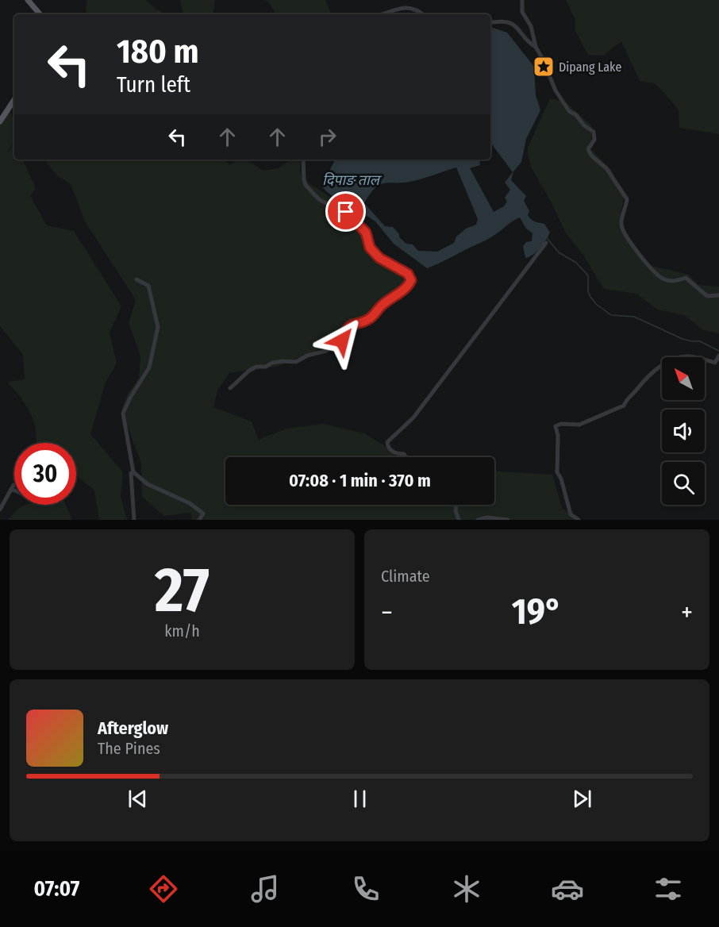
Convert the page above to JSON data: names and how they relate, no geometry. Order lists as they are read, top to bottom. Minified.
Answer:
{"water":["दिपाङ ताल"],"places":{"place":["Dipang Lake"]},"north":"top left","page":{"turn":["180 m","Turn left"],"limit":"30","trip":"07:08 · 1 min · 370 m","tile":[["27","km/h"],"Climate"],"heat":["−","19°","+"],"song":["Afterglow","The Pines"],"tabs":"07:07"}}
